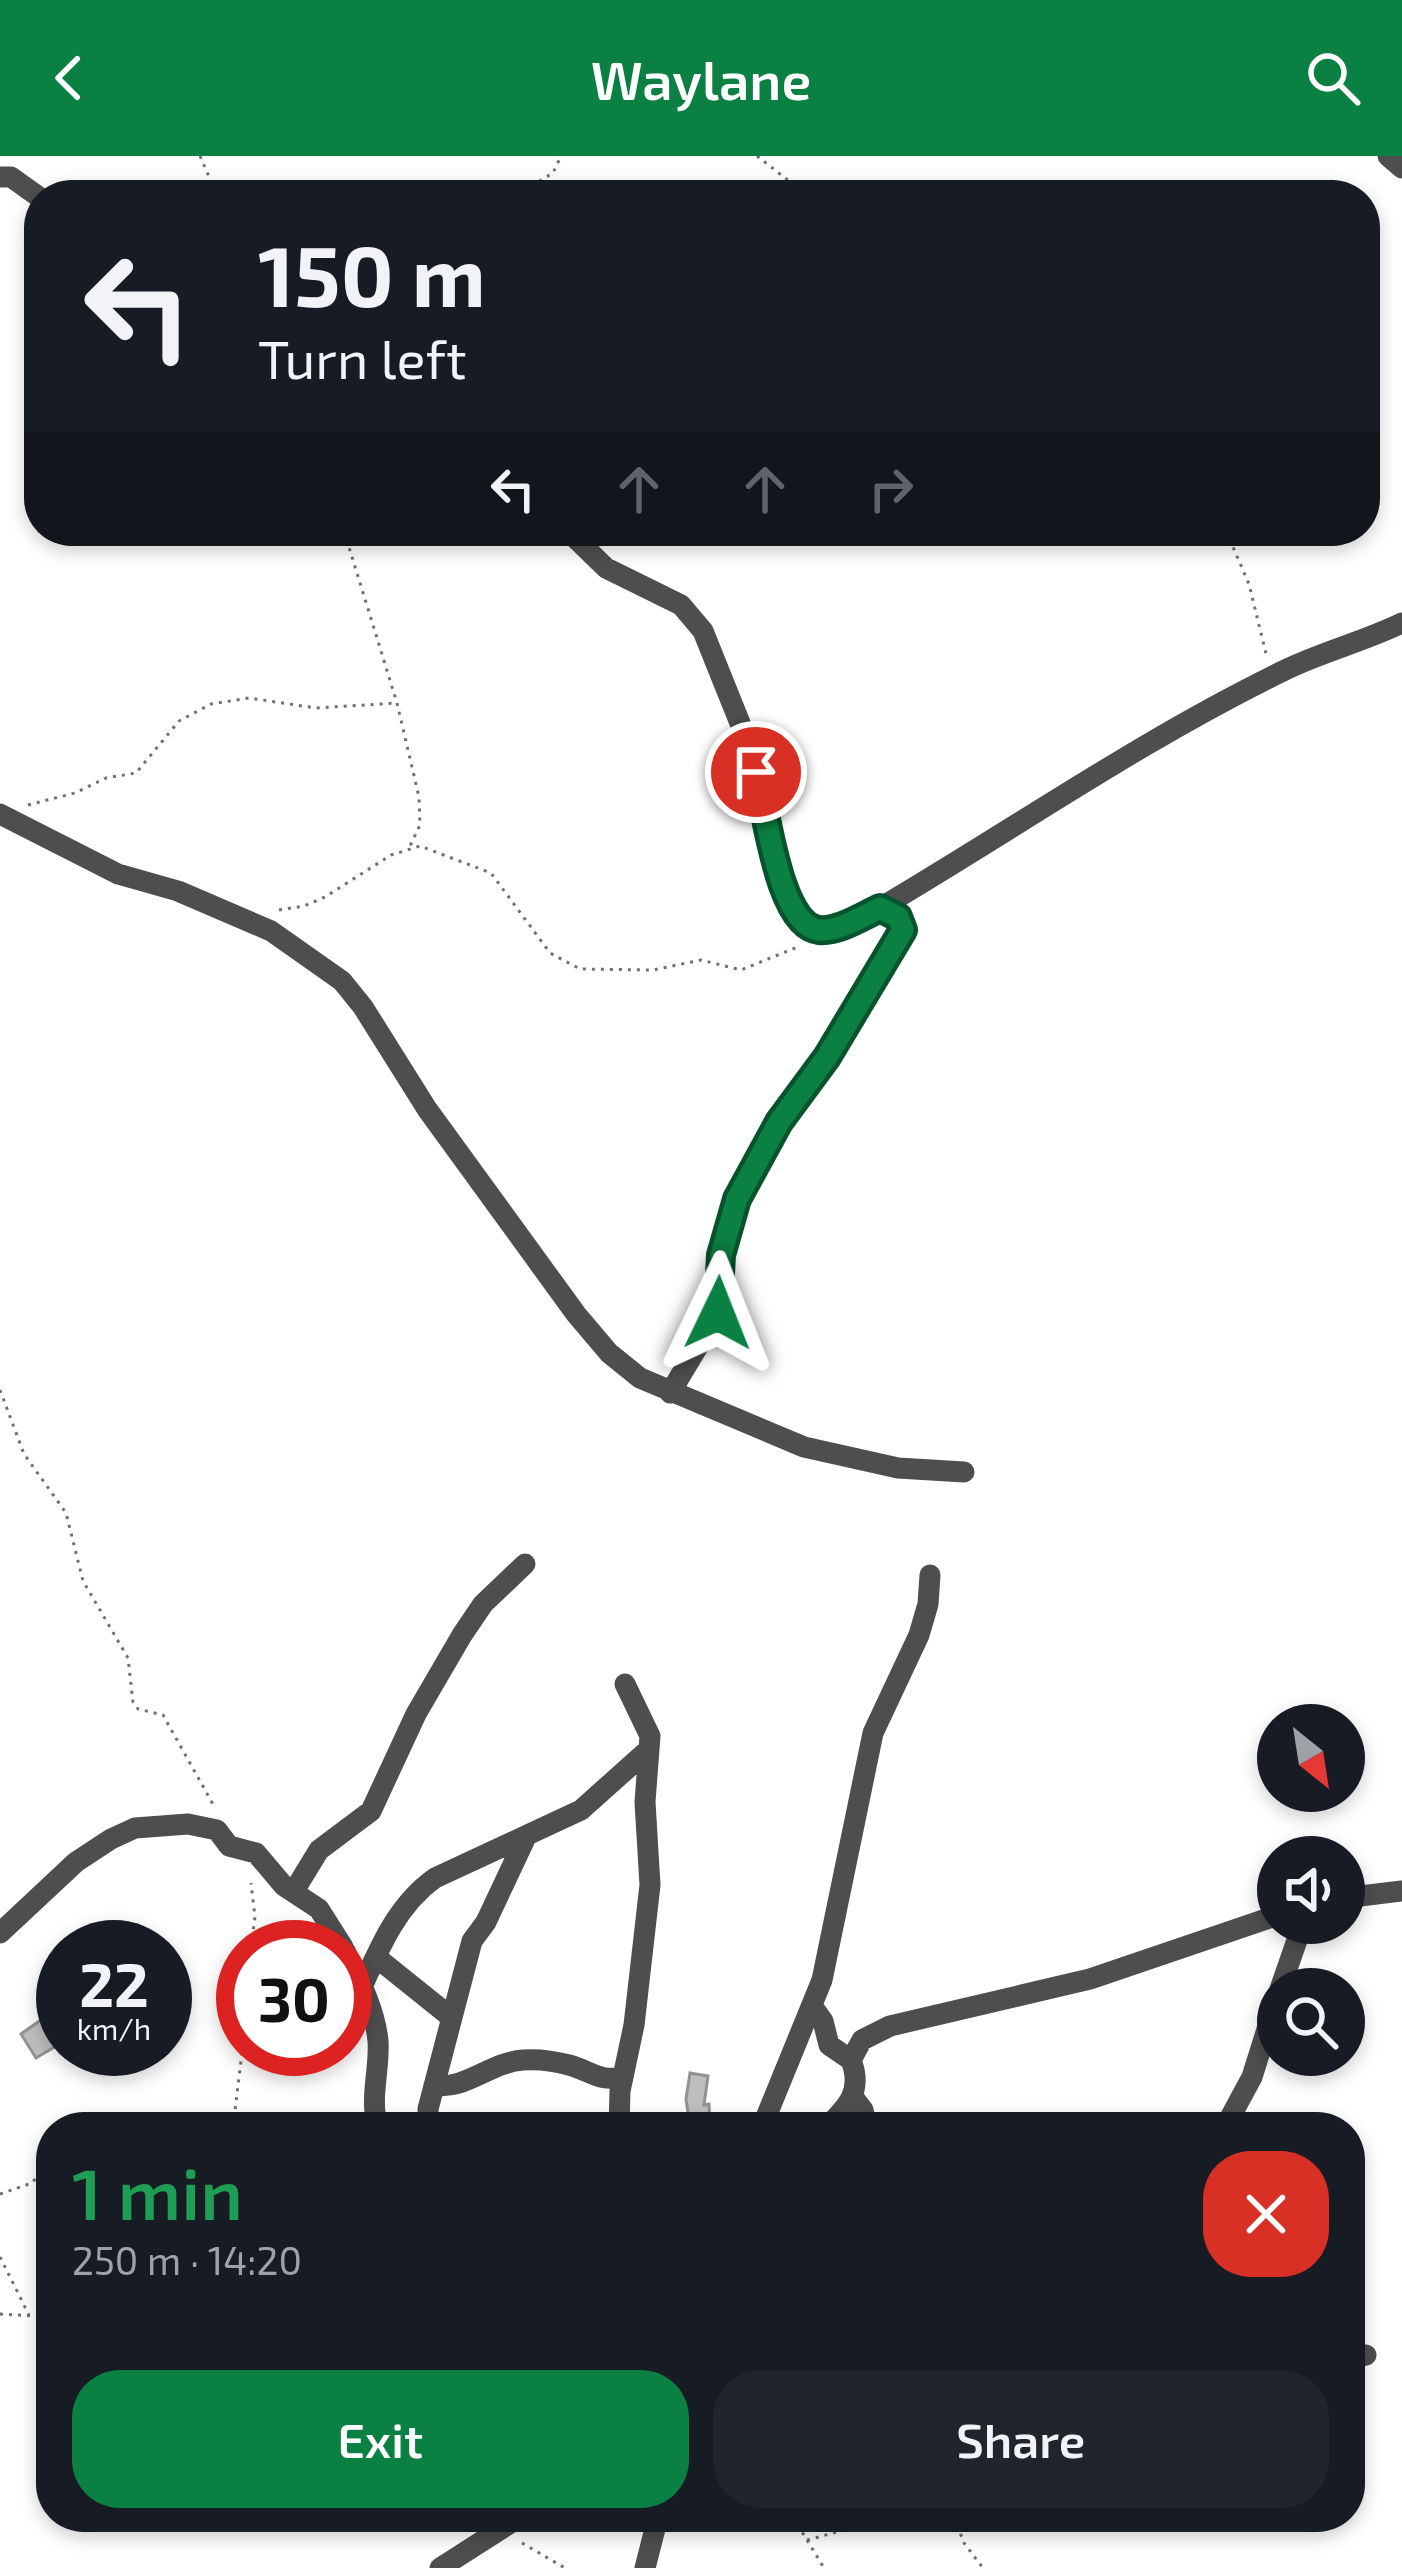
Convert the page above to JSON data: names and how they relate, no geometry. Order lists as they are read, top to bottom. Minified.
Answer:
{"north":"bottom right","page":{"header":"Waylane","turn":["150 m","Turn left"],"speed":"22 km/h","limit":"30","heading":["1 min","250 m · 14:20"],"buttons":["Exit","Share"]}}
